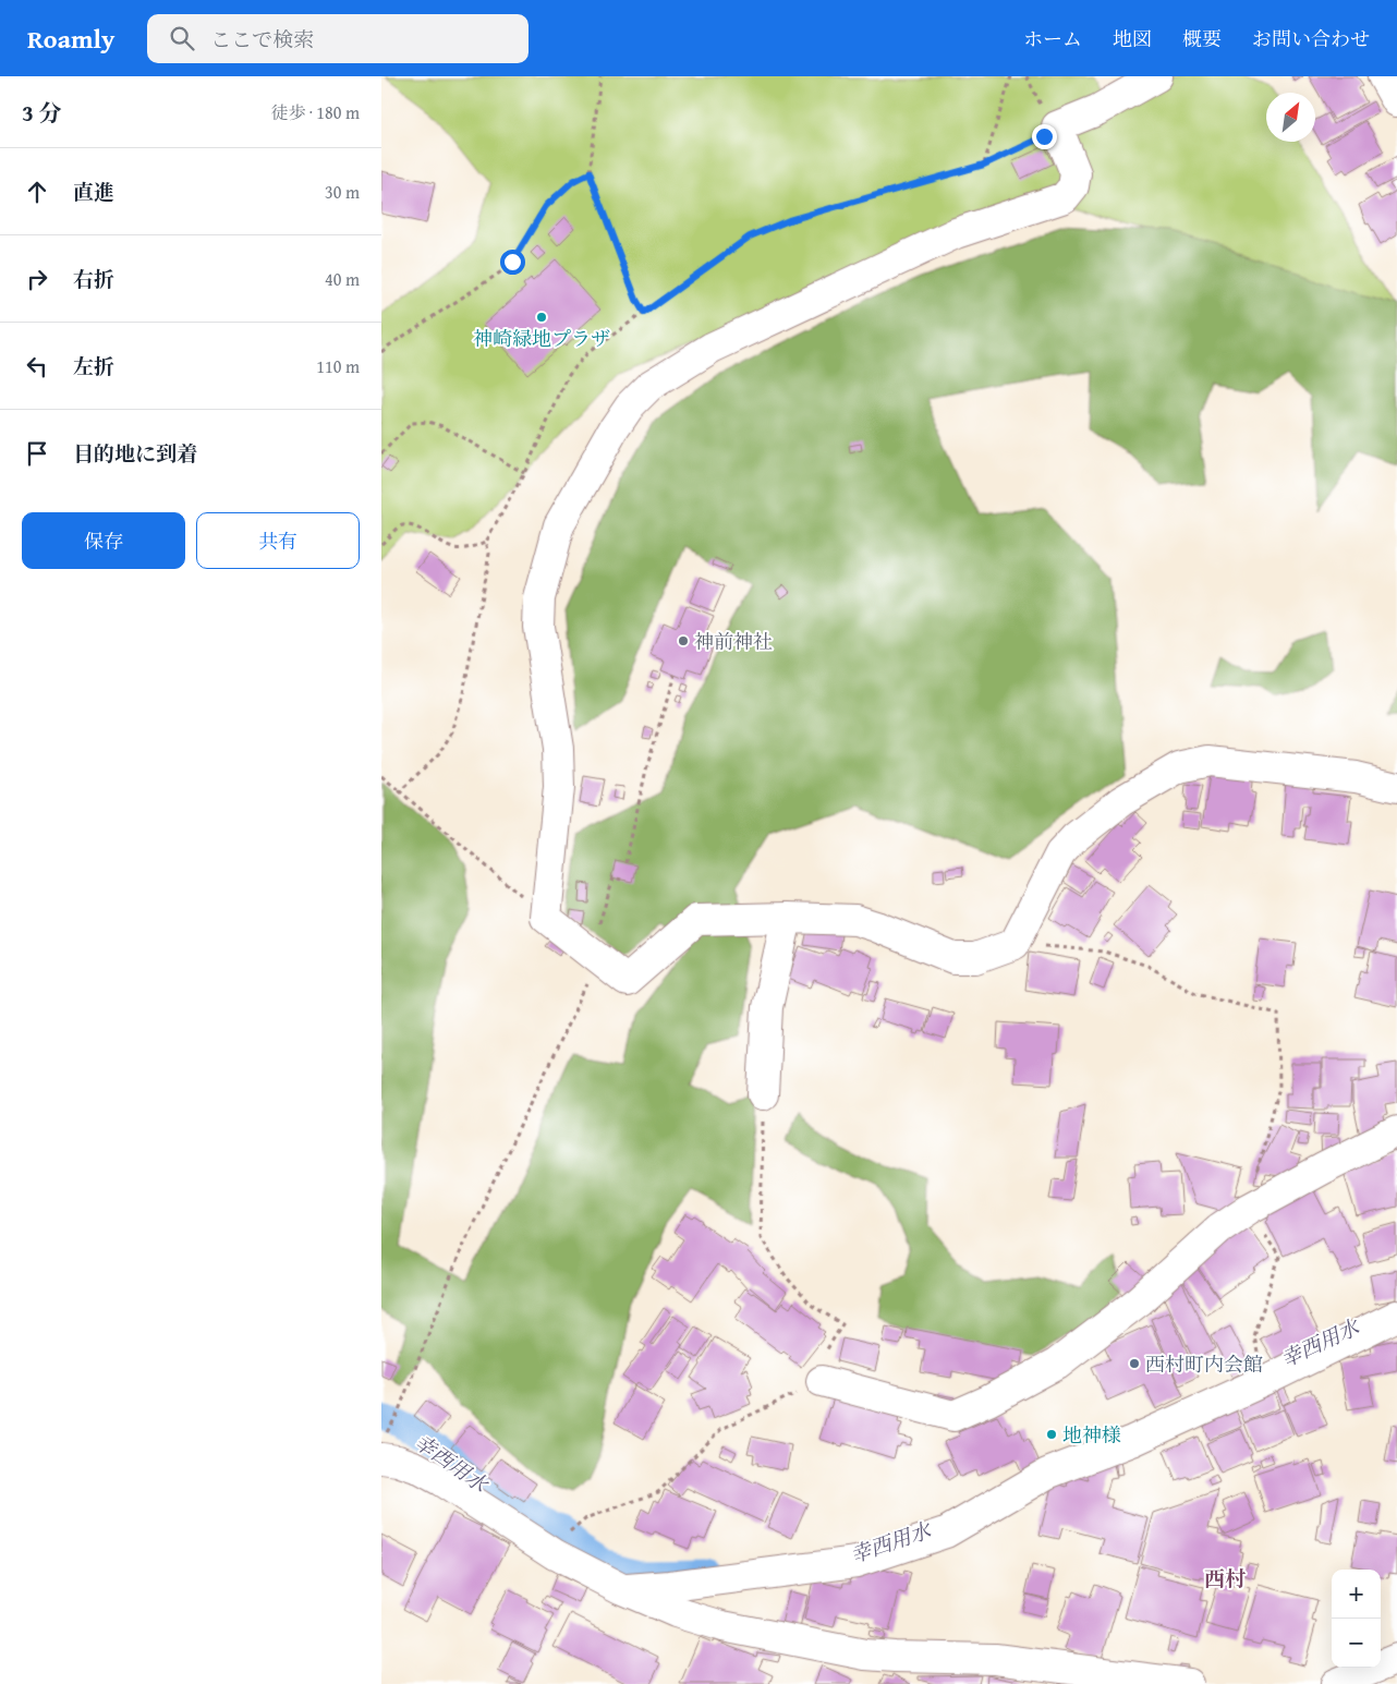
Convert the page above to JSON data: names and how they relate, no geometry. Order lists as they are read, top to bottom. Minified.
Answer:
{"districts":["西村"],"water":["幸西用水"],"places":["神崎緑地プラザ","神前神社","西村町内会館","地神様"],"north":"top right","page":{"header":"Roamly","search":"ここで検索","nav":["ホーム","地図","概要","お問い合わせ"],"heading":["3 分","徒歩 · 180 m"],"list":[["直進","30 m"],["右折","40 m"],["左折","110 m"],"目的地に到着"],"buttons":["保存","共有"],"map_buttons":["+","−"]}}
